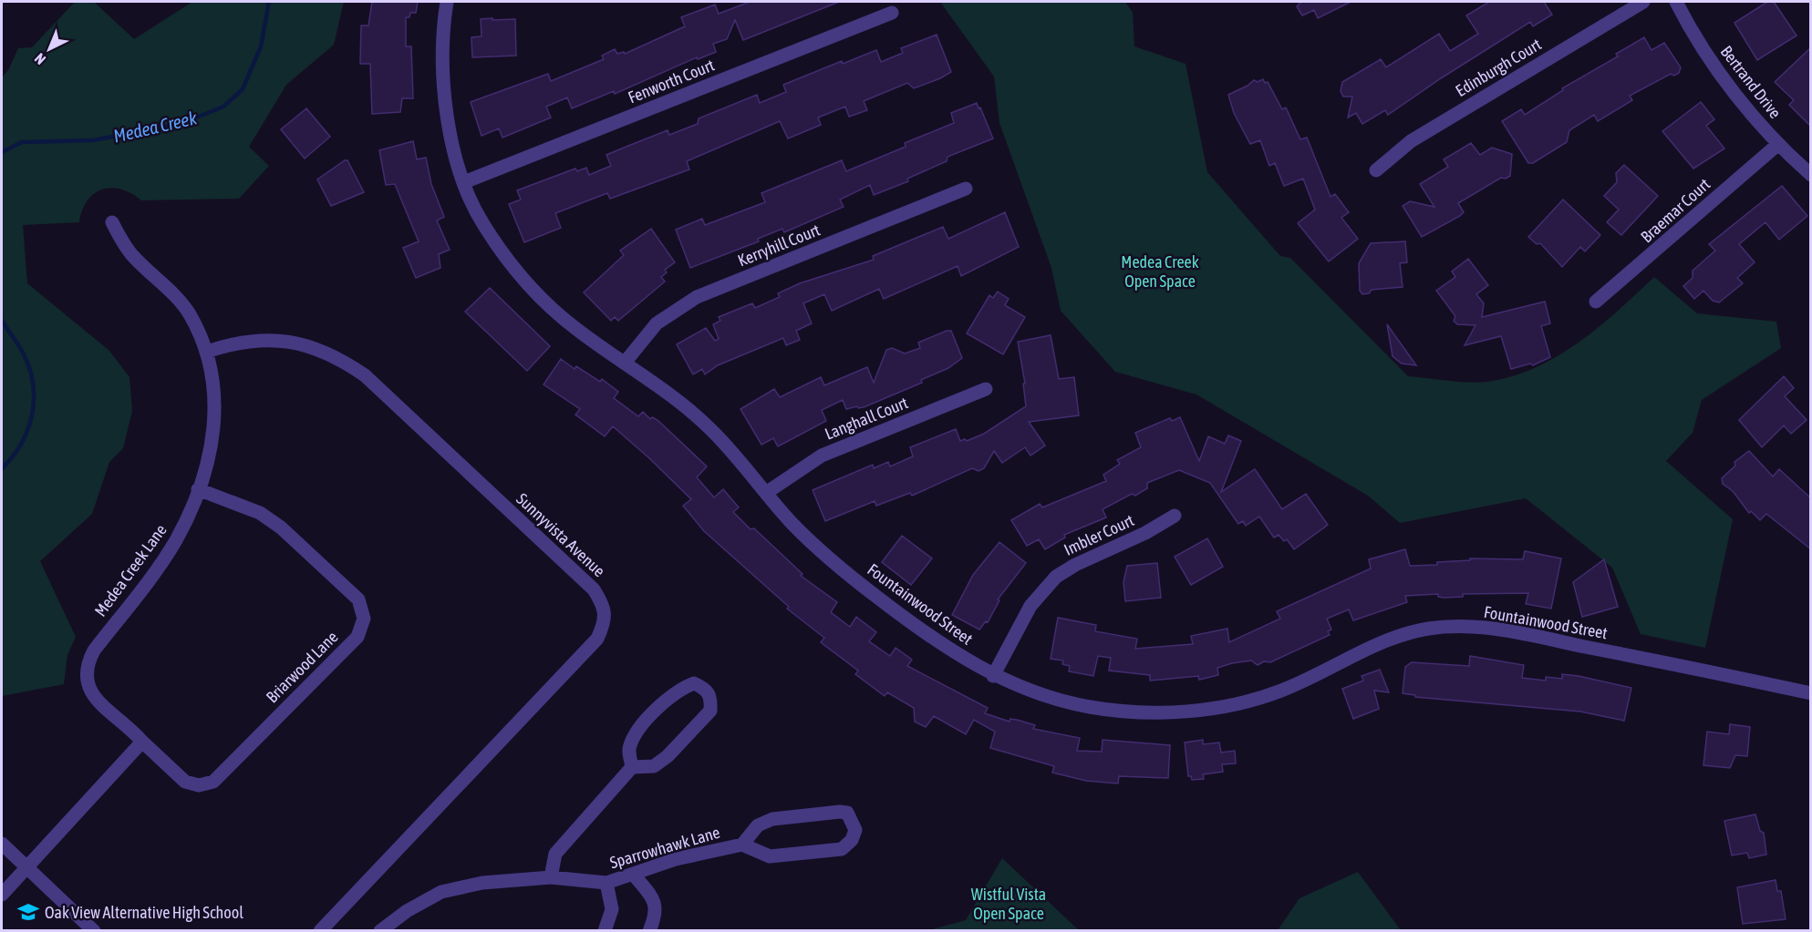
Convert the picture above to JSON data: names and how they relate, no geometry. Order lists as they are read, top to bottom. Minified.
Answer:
{"streets":{"street":["Edinburgh Court","Fenworth Court","Bertrand Drive","Braemar Court","Kerryhill Court","Langhall Court","Sunnyvista Avenue","Imbler Court","Medea Creek Lane","Fountainwood Street","Briarwood Lane","Sparrowhawk Lane"]},"crossings":[["Fenworth Court","Fountainwood Street"],["Bertrand Drive","Braemar Court"],["Kerryhill Court","Fountainwood Street"],["Langhall Court","Fountainwood Street"],["Sunnyvista Avenue","Medea Creek Lane"],["Imbler Court","Fountainwood Street"],["Medea Creek Lane","Briarwood Lane"]],"water":["Medea Creek"],"parks":["Medea Creek Open Space","Wistful Vista Open Space"],"places":{"school or university":["Oak View Alternative High School"]},"north":"bottom left"}
